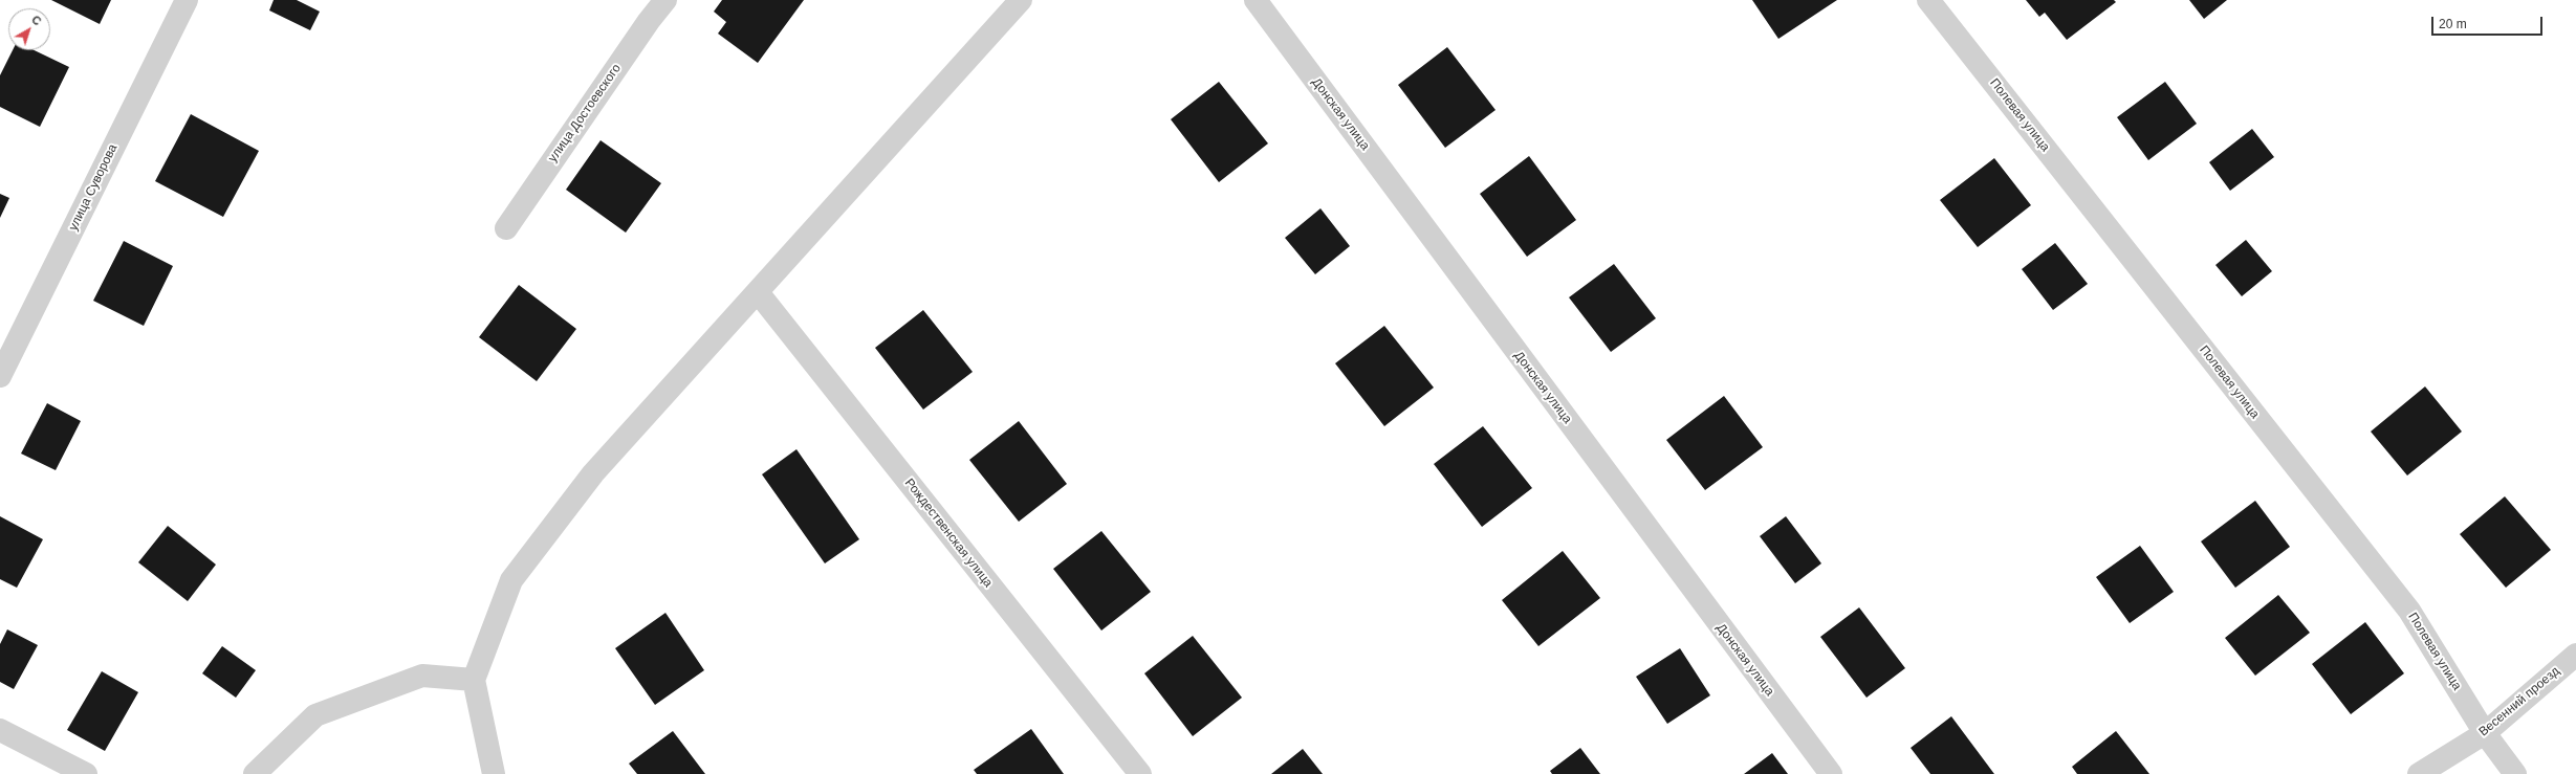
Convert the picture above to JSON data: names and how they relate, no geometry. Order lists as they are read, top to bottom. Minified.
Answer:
{"streets":{"street":["улица Достоевского","Донская улица","Полевая улица","улица Суворова","Рождественская улица","Весенний проезд"]},"crossings":[["Полевая улица","Весенний проезд"]],"scale_bar":"20 m","north":"top right"}
